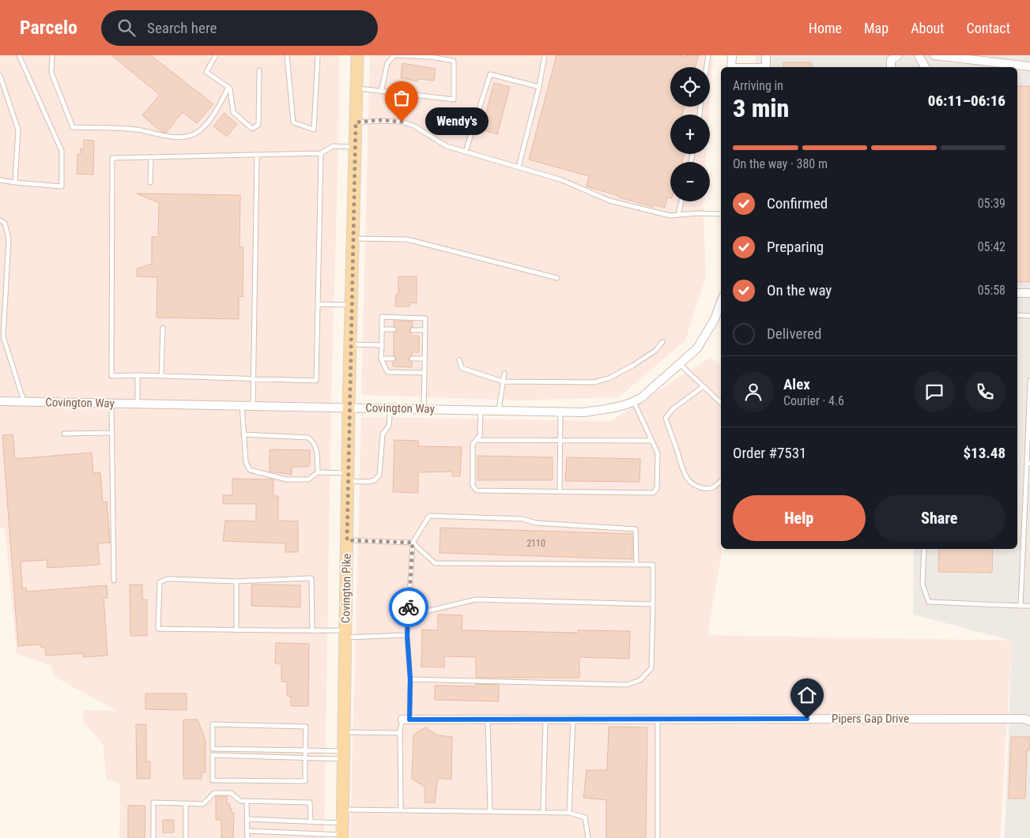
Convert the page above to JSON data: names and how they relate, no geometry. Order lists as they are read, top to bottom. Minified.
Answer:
{"streets":{"main road":["Covington Pike"],"street":["Covington Way","Pipers Gap Drive"]},"crossings":[["Covington Way","Covington Pike"]],"places":["Wendy's"],"house_numbers":["2110"],"page":{"header":"Parcelo","search":"Search here","nav":["Home","Map","About","Contact"],"map_buttons":["+","−"],"heading":["3 min","Arriving in","06:11–06:16"],"panel":["Alex","Courier · 4.6","Order #7531","$13.48"],"bubble":"Wendy's","bar":"On the way · 380 m","list":[["Confirmed","05:39"],["Preparing","05:42"],["On the way","05:58"],"Delivered"],"buttons":["Help","Share"]}}
